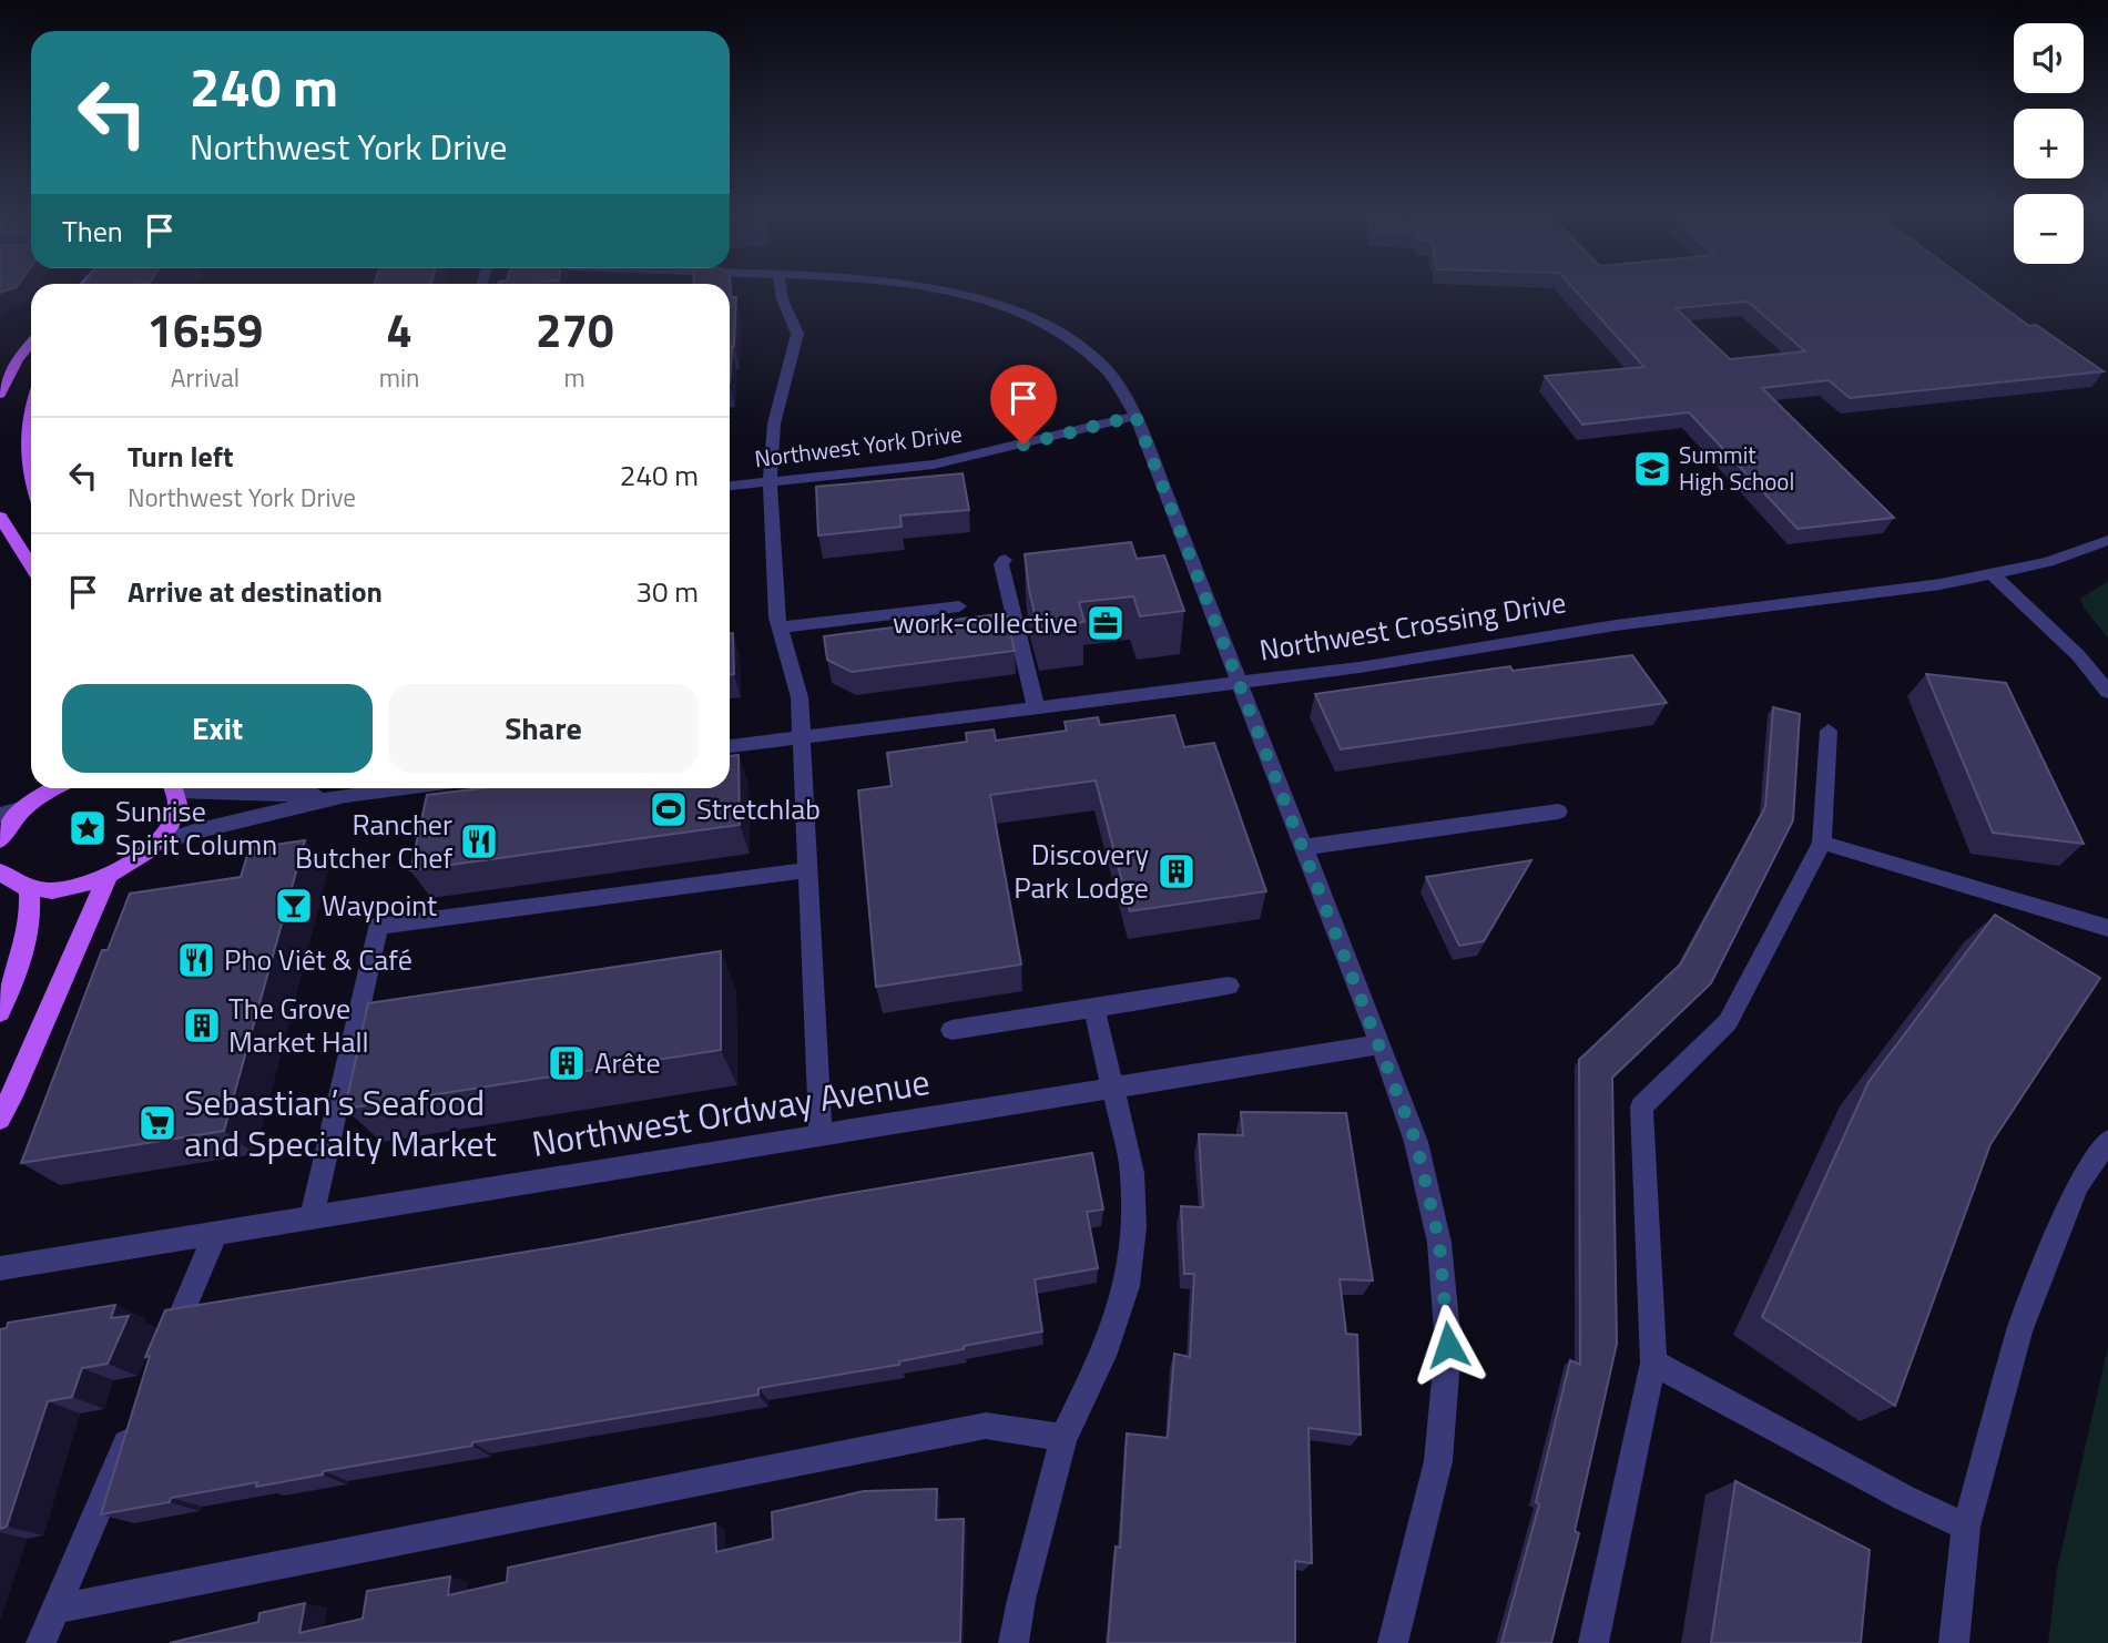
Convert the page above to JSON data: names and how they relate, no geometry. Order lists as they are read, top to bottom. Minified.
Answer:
{"streets":{"street":["Northwest York Drive","Northwest Crossing Drive","Northwest Ordway Avenue"]},"places":{"school or university":["Summit High School"],"office":["work-collective"],"sports":["Stretchlab"],"place":["Sunrise Spirit Column"],"restaurant":["Rancher Butcher Chef","Pho Viêt & Café"],"building":["Discovery Park Lodge","The Grove Market Hall","Arête"],"bar":["Waypoint"],"supermarket":["Sebastian’s Seafood and Specialty Market"]},"page":{"map_buttons":["+","−"],"turn":["240 m","Northwest York Drive"],"then":"Then","eta":["16:59","Arrival","4","min","270","m"],"list":[{"name":"Turn left","note":"Northwest York Drive","value":"240 m"},{"name":"Arrive at destination","value":"30 m"}],"buttons":["Exit","Share"]}}
